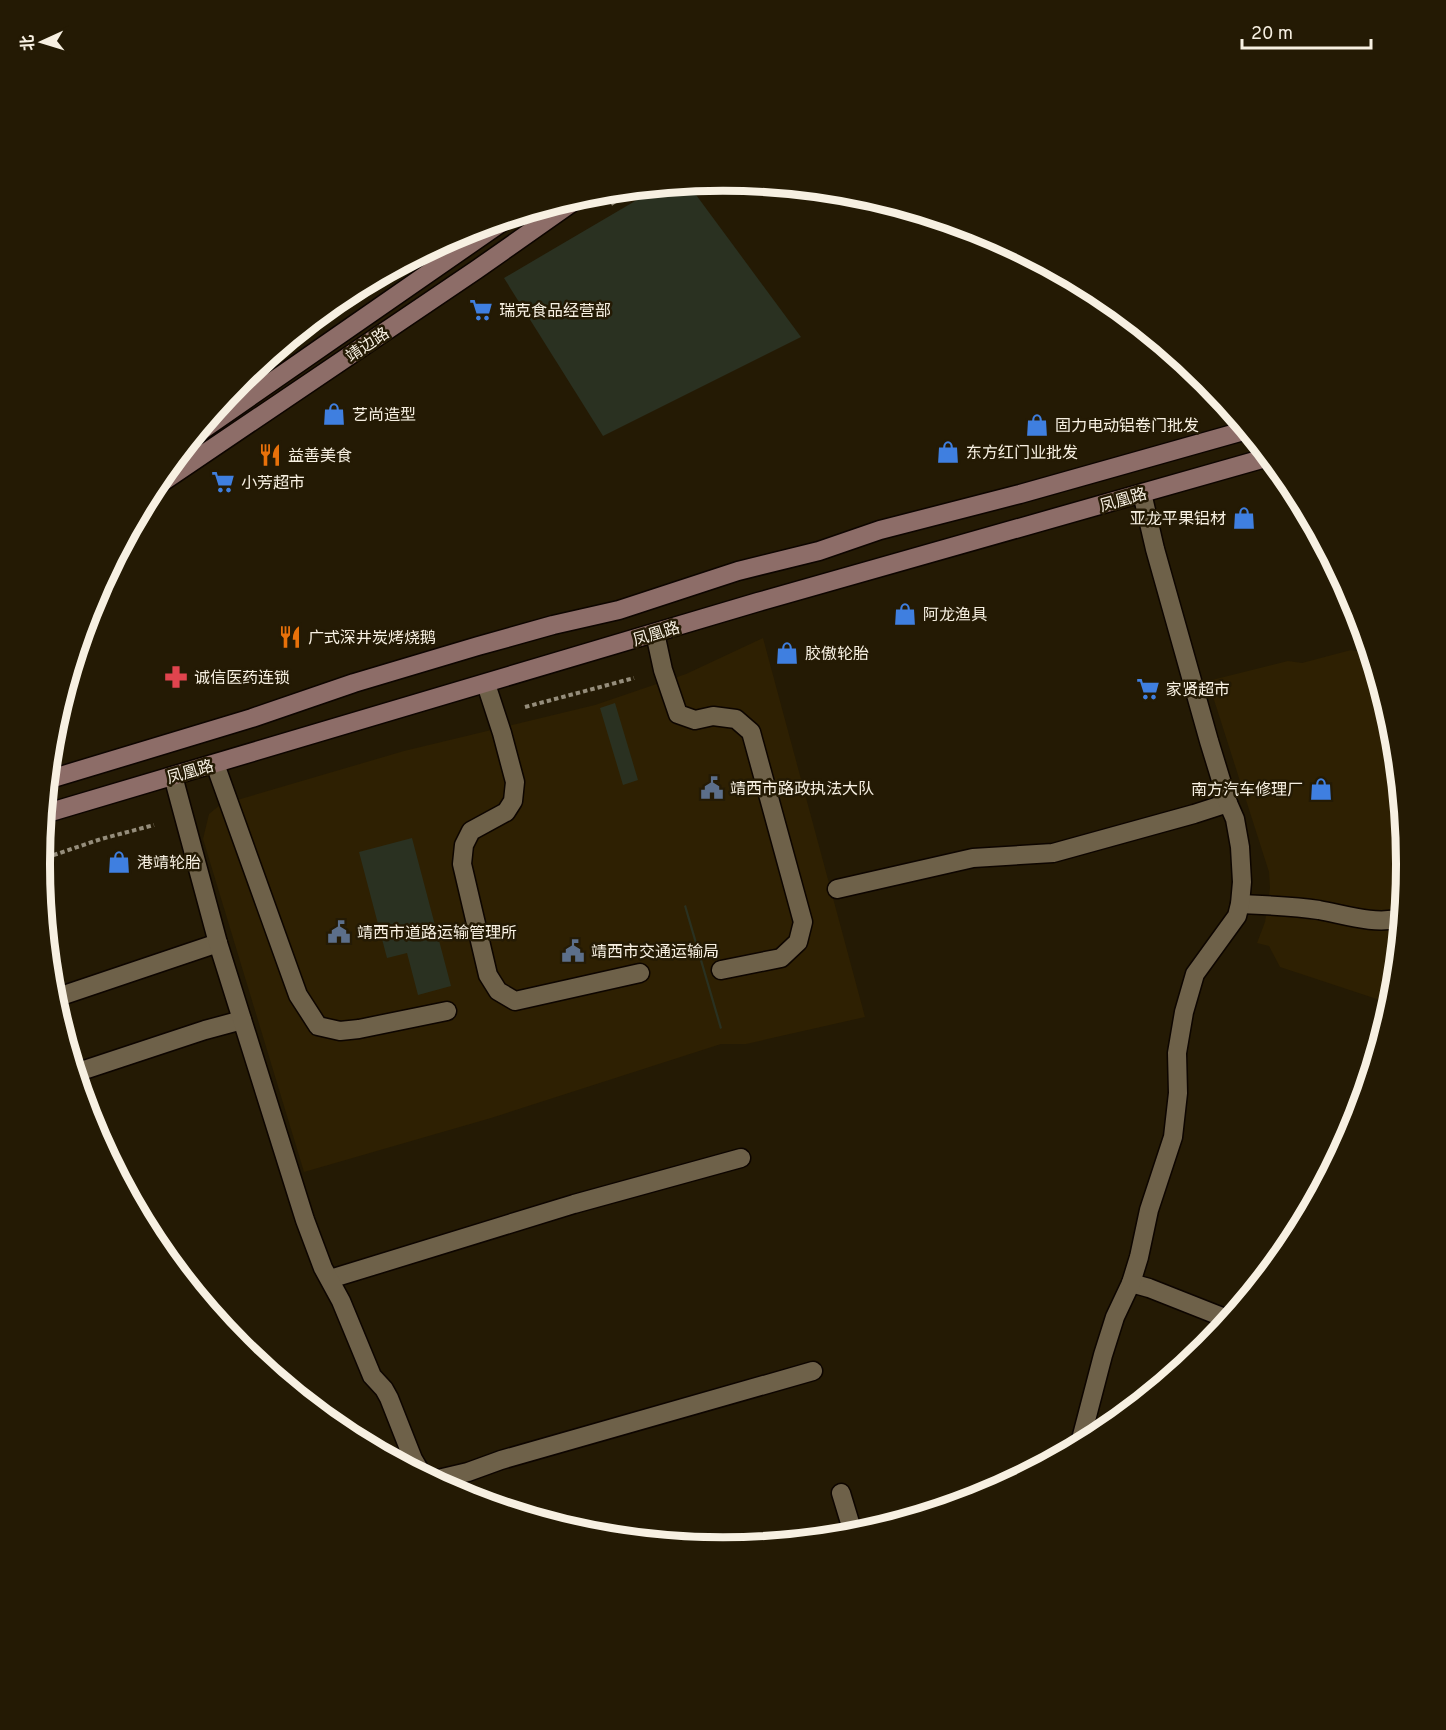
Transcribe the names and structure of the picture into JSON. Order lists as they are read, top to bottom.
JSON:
{
  "streets": {
    "main road": ["靖边路", "凤凰路"]
  },
  "places": {
    "supermarket": ["瑞克食品经营部", "小芳超市", "家贤超市"],
    "shop": [
      "艺尚造型",
      "固力电动铝卷门批发",
      "东方红门业批发",
      "亚龙平果铝材",
      "阿龙渔具",
      "胶傲轮胎",
      "南方汽车修理厂",
      "港靖轮胎"
    ],
    "restaurant": ["益善美食", "广式深井炭烤烧鹅"],
    "pharmacy": ["诚信医药连锁"],
    "public building": ["靖西市路政执法大队", "靖西市道路运输管理所", "靖西市交通运输局"]
  },
  "scale_bar": "20 m",
  "north": "left"
}
